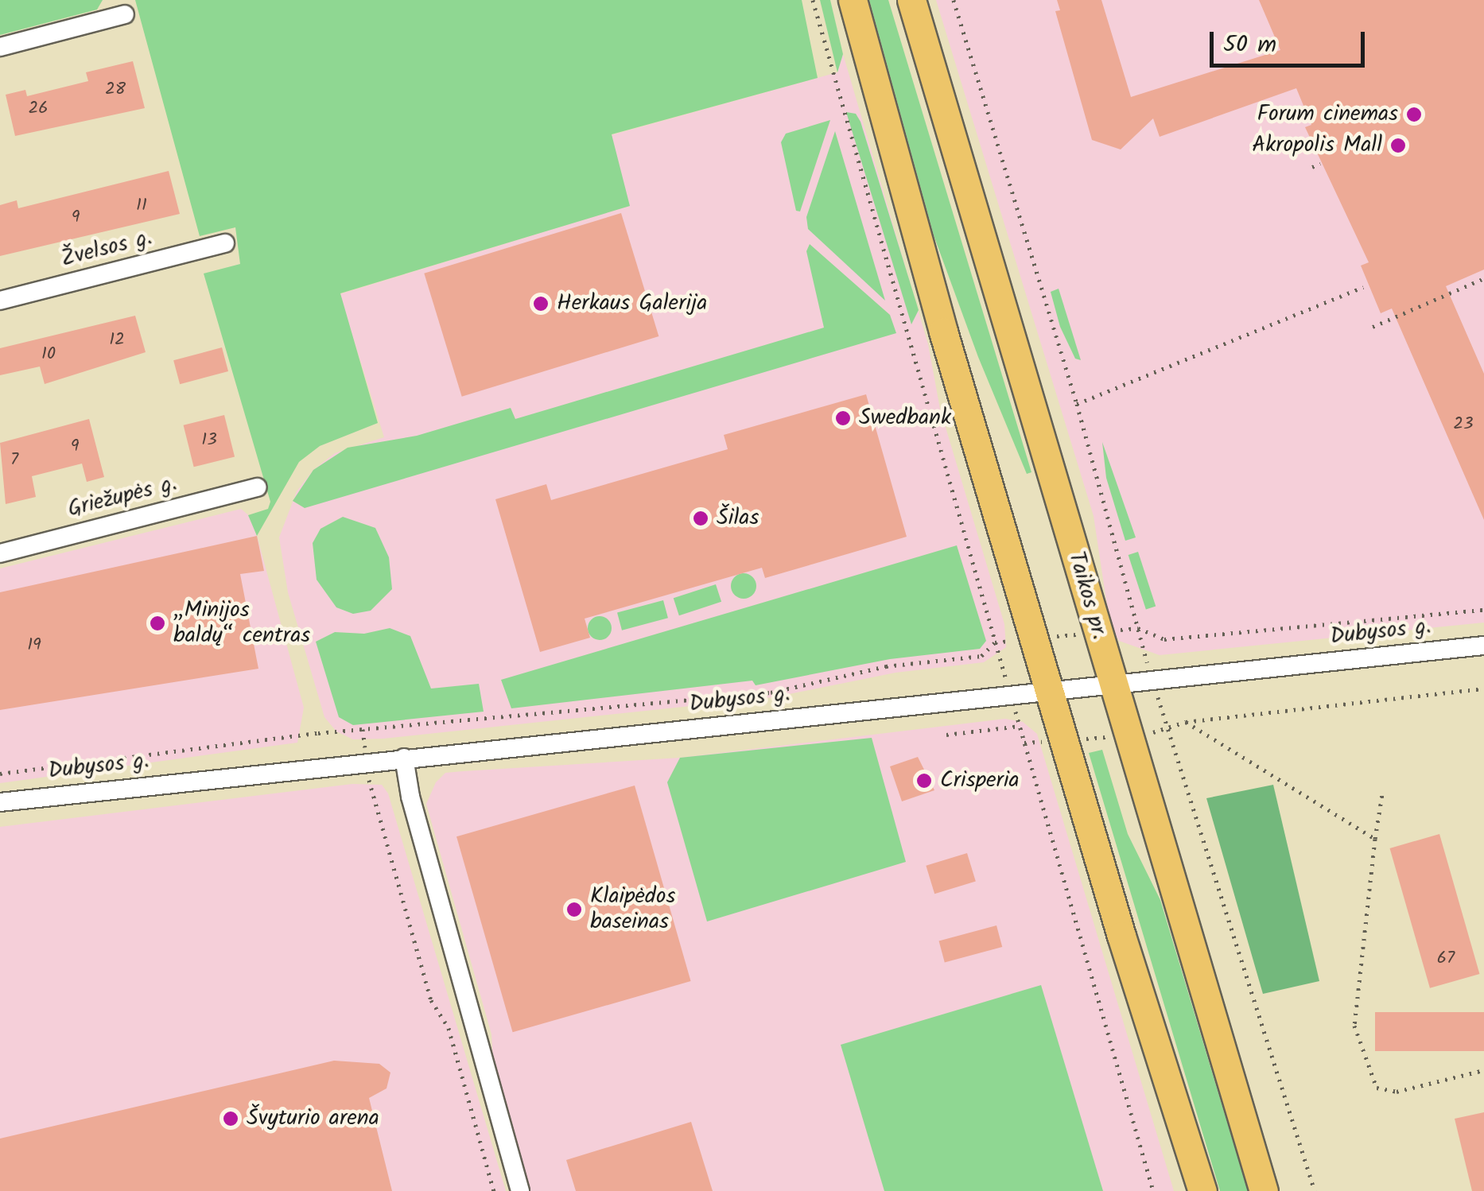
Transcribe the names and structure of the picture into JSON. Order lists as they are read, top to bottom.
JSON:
{
  "streets": {
    "main road": ["Taikos pr."],
    "street": ["Žvelsos g.", "Griežupės g.", "Dubysos g."]
  },
  "crossings": [
    ["Taikos pr.", "Dubysos g."]
  ],
  "places": [
    "Forum cinemas",
    "Akropolis Mall",
    "Herkaus Galerija",
    "Swedbank",
    "Šilas",
    "„Minijos baldų“ centras",
    "Crisperia",
    "Klaipėdos baseinas",
    "Švyturio arena"
  ],
  "house_numbers": [
    "28",
    "26",
    "11",
    "9",
    "12",
    "10",
    "23",
    "13",
    "9",
    "7",
    "19",
    "67"
  ],
  "scale_bar": "50 m"
}
